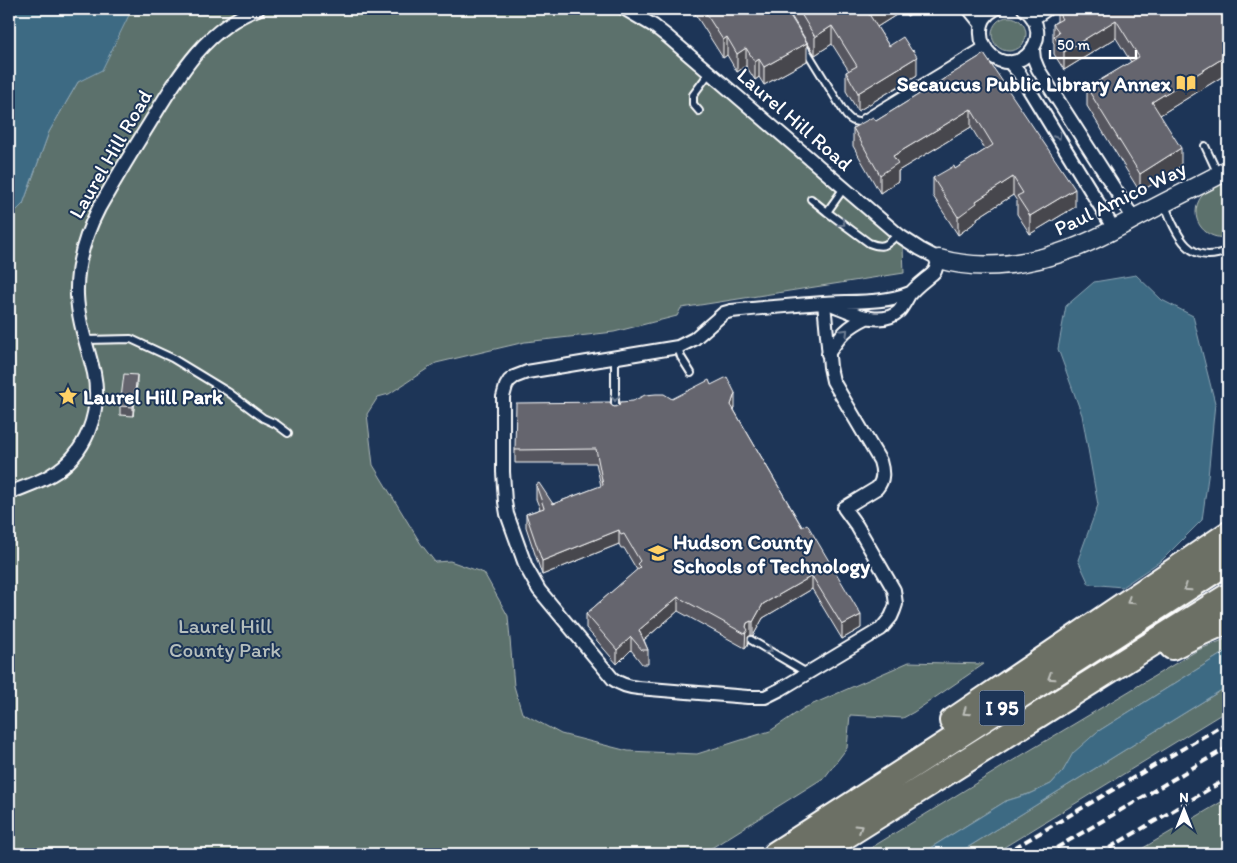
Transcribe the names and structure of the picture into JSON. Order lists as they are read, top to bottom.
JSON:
{
  "streets": {
    "highway": ["I 95"],
    "street": ["Laurel Hill Road", "Paul Amico Way"]
  },
  "crossings": [
    ["Laurel Hill Road", "Paul Amico Way"]
  ],
  "parks": ["Laurel Hill County Park"],
  "places": {
    "library": ["Secaucus Public Library Annex"],
    "place": ["Laurel Hill Park"],
    "school or university": ["Hudson County Schools of Technology"]
  },
  "scale_bar": "50 m",
  "north": "top"
}
